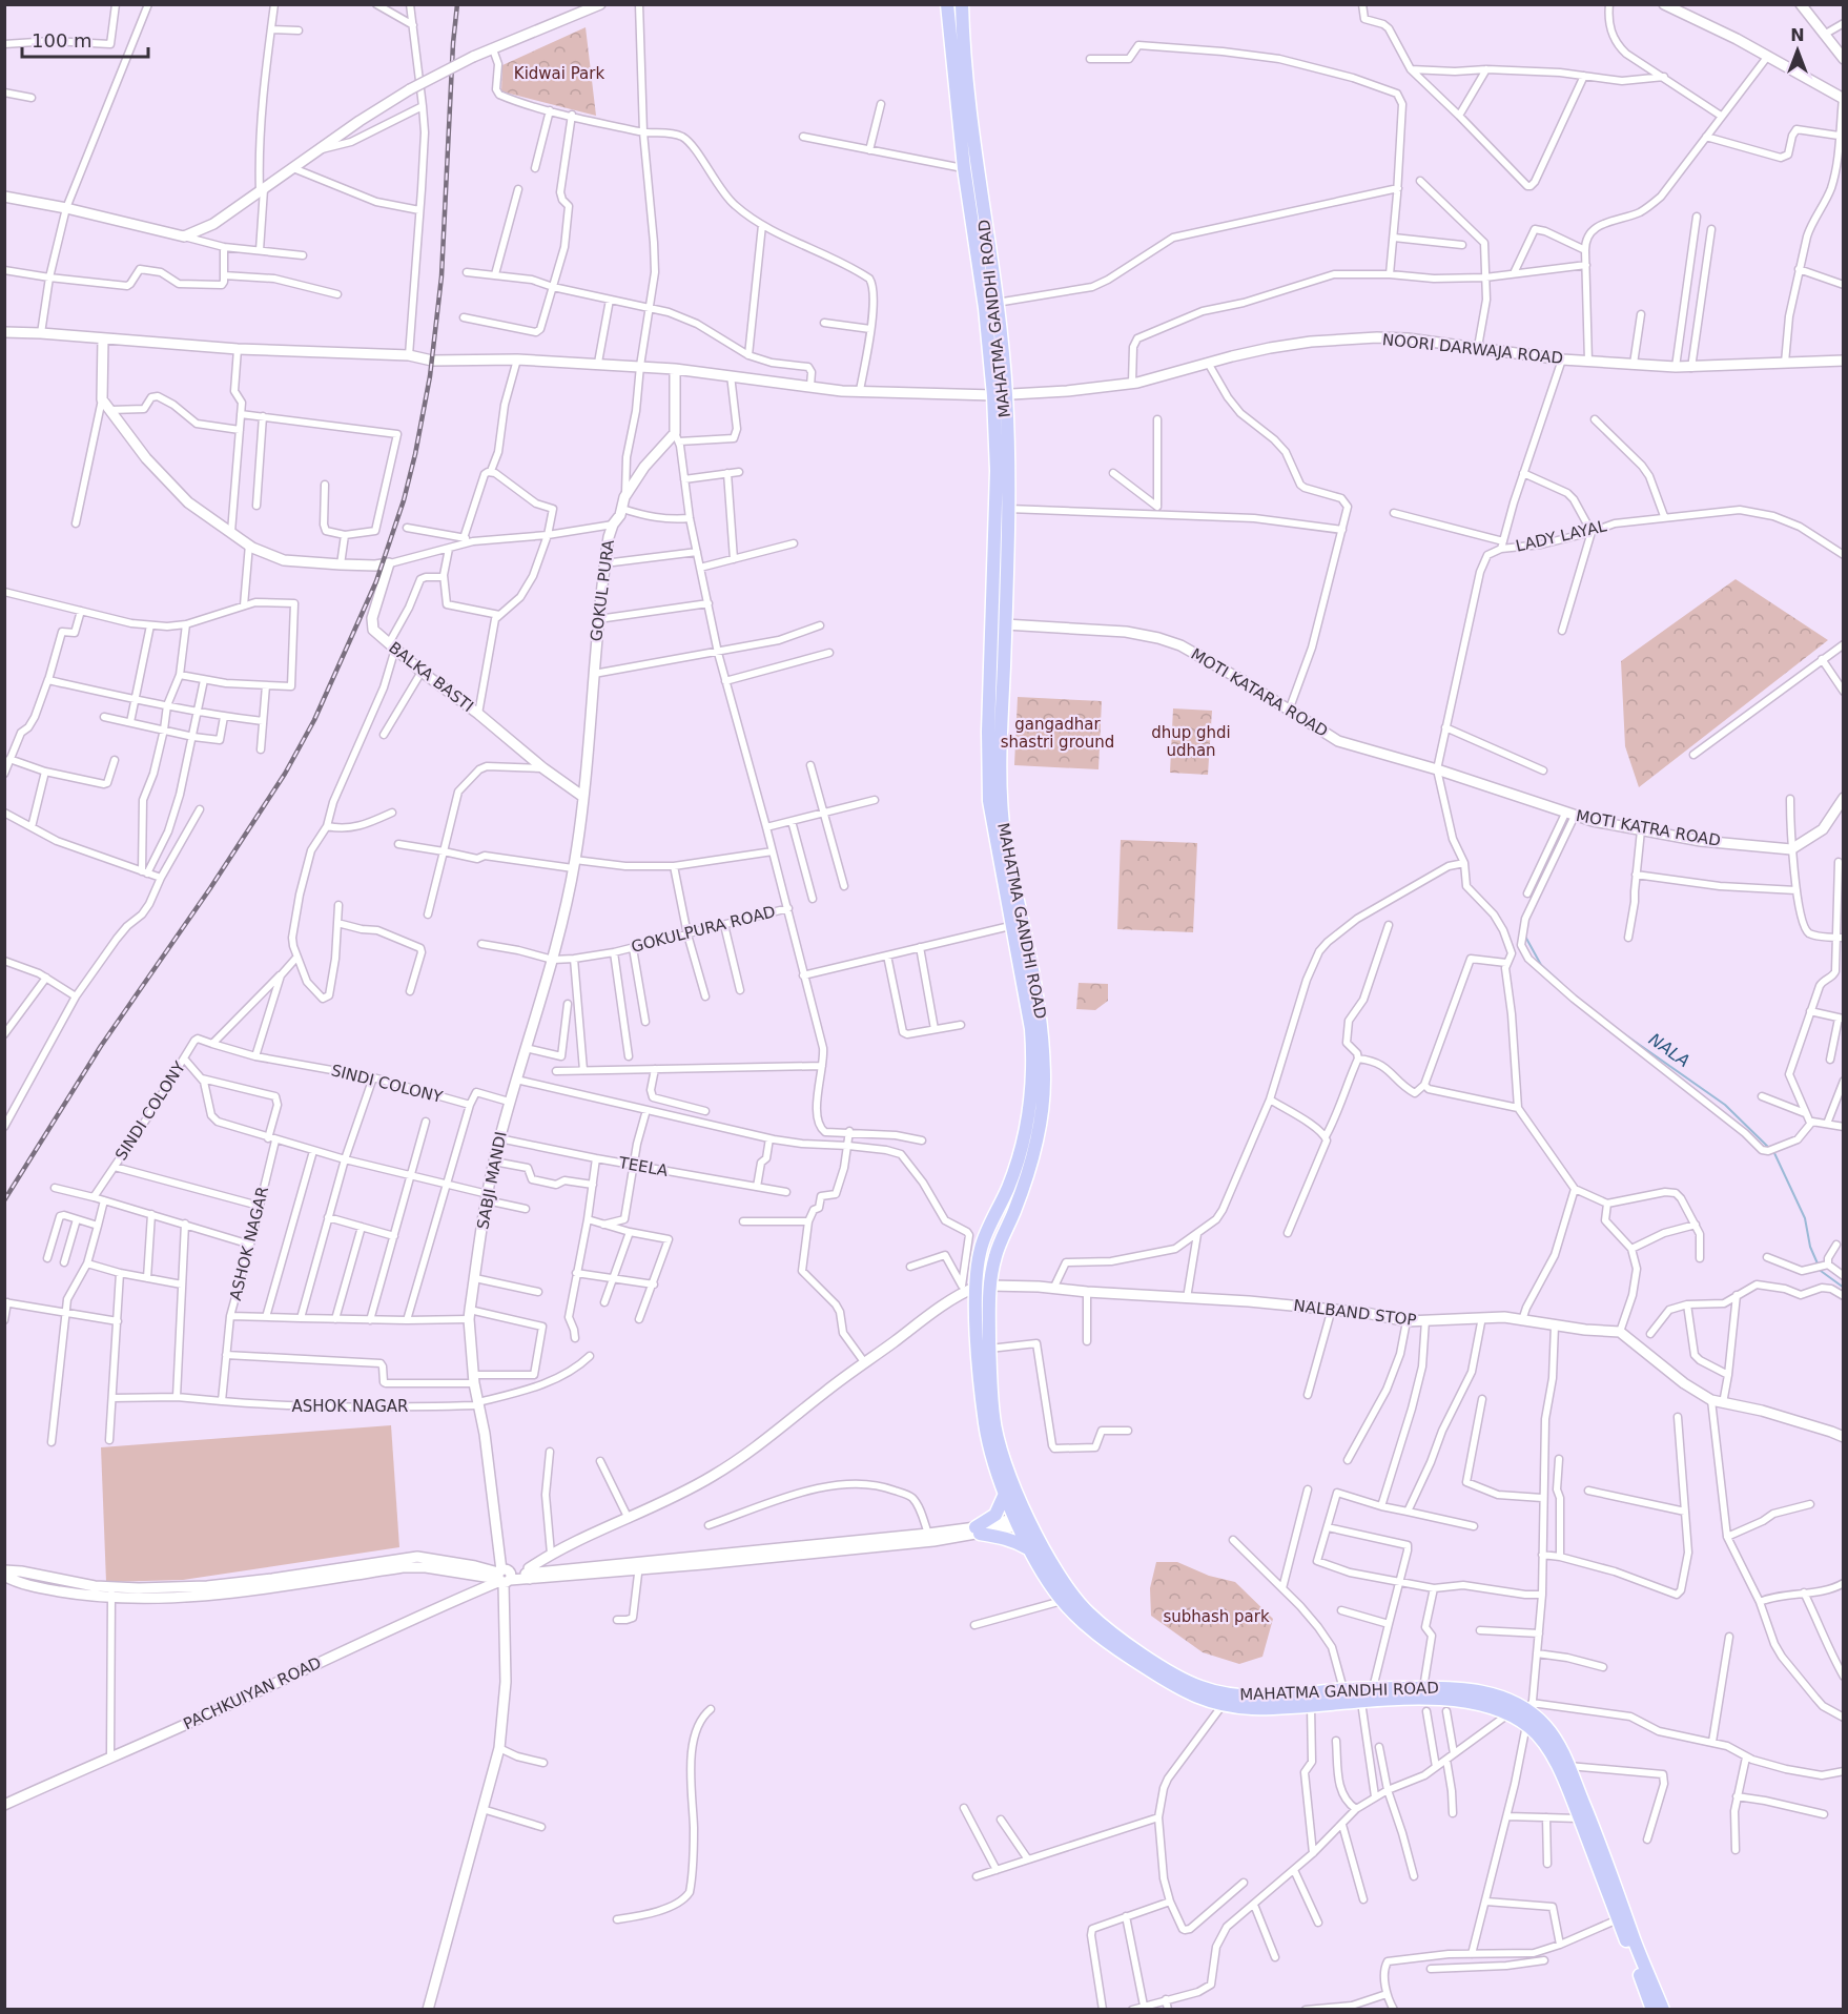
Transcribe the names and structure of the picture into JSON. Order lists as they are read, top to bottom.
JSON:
{
  "streets": {
    "highway": ["MAHATMA GANDHI ROAD"],
    "street": [
      "NOORI DARWAJA ROAD",
      "LADY LAYAL",
      "GOKUL PURA",
      "BALKA BASTI",
      "MOTI KATARA ROAD",
      "MOTI KATRA ROAD",
      "GOKULPURA ROAD",
      "SINDI COLONY",
      "TEELA",
      "SABJI MANDI",
      "ASHOK NAGAR",
      "NALBAND STOP",
      "PACHKUIYAN ROAD"
    ]
  },
  "crossings": [
    ["MAHATMA GANDHI ROAD", "NOORI DARWAJA ROAD"],
    ["MAHATMA GANDHI ROAD", "MOTI KATARA ROAD"],
    ["MAHATMA GANDHI ROAD", "NALBAND STOP"],
    ["LADY LAYAL", "MOTI KATARA ROAD"],
    ["LADY LAYAL", "MOTI KATRA ROAD"],
    ["GOKUL PURA", "BALKA BASTI"],
    ["GOKUL PURA", "SABJI MANDI"],
    ["BALKA BASTI", "SABJI MANDI"],
    ["MOTI KATARA ROAD", "MOTI KATRA ROAD"],
    ["GOKULPURA ROAD", "SABJI MANDI"],
    ["SINDI COLONY", "ASHOK NAGAR"],
    ["TEELA", "SABJI MANDI"],
    ["SABJI MANDI", "ASHOK NAGAR"],
    ["SABJI MANDI", "PACHKUIYAN ROAD"]
  ],
  "water": ["NALA"],
  "parks": [
    "Kidwai Park",
    "gangadhar shastri ground",
    "dhup ghdi udhan",
    "subhash park"
  ],
  "scale_bar": "100 m",
  "north": "top"
}
